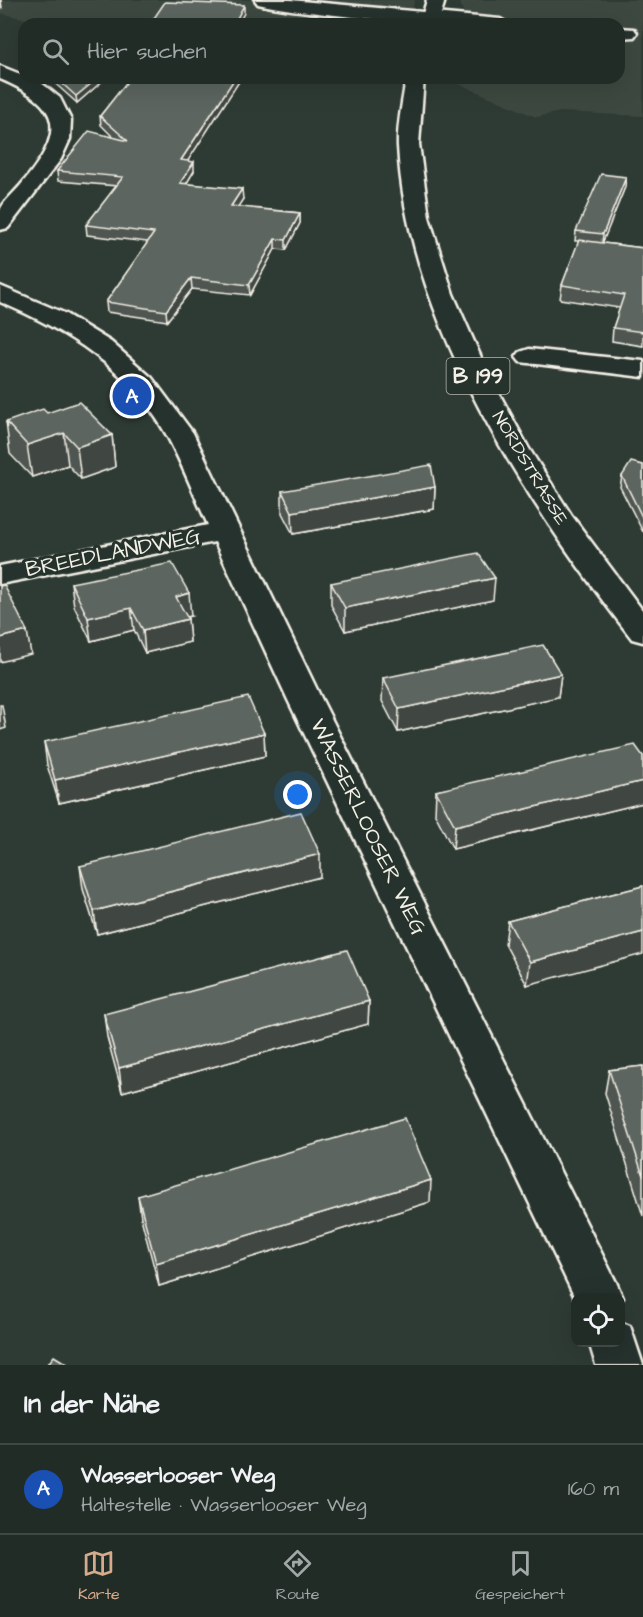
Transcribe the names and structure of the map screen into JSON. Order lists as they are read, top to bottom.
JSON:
{
  "streets": {
    "street": [
      "B 199",
      "NORDSTRASSE",
      "BREEDLANDWEG",
      "WASSERLOOSER WEG"
    ]
  },
  "crossings": [
    ["BREEDLANDWEG", "WASSERLOOSER WEG"]
  ],
  "page": {
    "search": "Hier suchen",
    "pins": "A",
    "heading": "In der Nähe",
    "list": [
      {
        "mark": "A",
        "name": "Wasserlooser Weg",
        "note": "Haltestelle · Wasserlooser Weg",
        "value": "160 m"
      }
    ],
    "nav": ["Karte", "Route", "Gespeichert"]
  }
}
